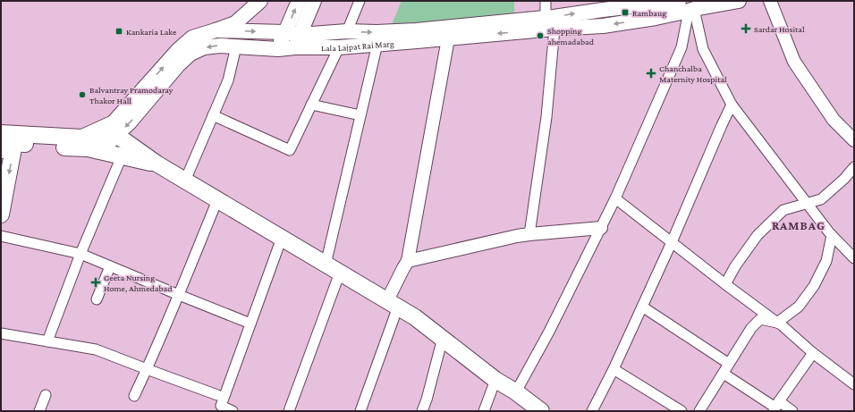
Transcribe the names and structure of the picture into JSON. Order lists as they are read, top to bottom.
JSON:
{
  "streets": {
    "main road": ["Lala Lajpat Rai Marg"]
  },
  "districts": ["RAMBAG"],
  "places": {
    "transit": ["Rambaug", "Kankaria Lake"],
    "health": ["Sardar Hosital", "Chanchalba Maternity Hospital", "Geeta Nursing Home, Ahmedabad"],
    "other": ["Shopping ahemadabad", "Balvantray Pramodaray Thakor Hall"]
  }
}
